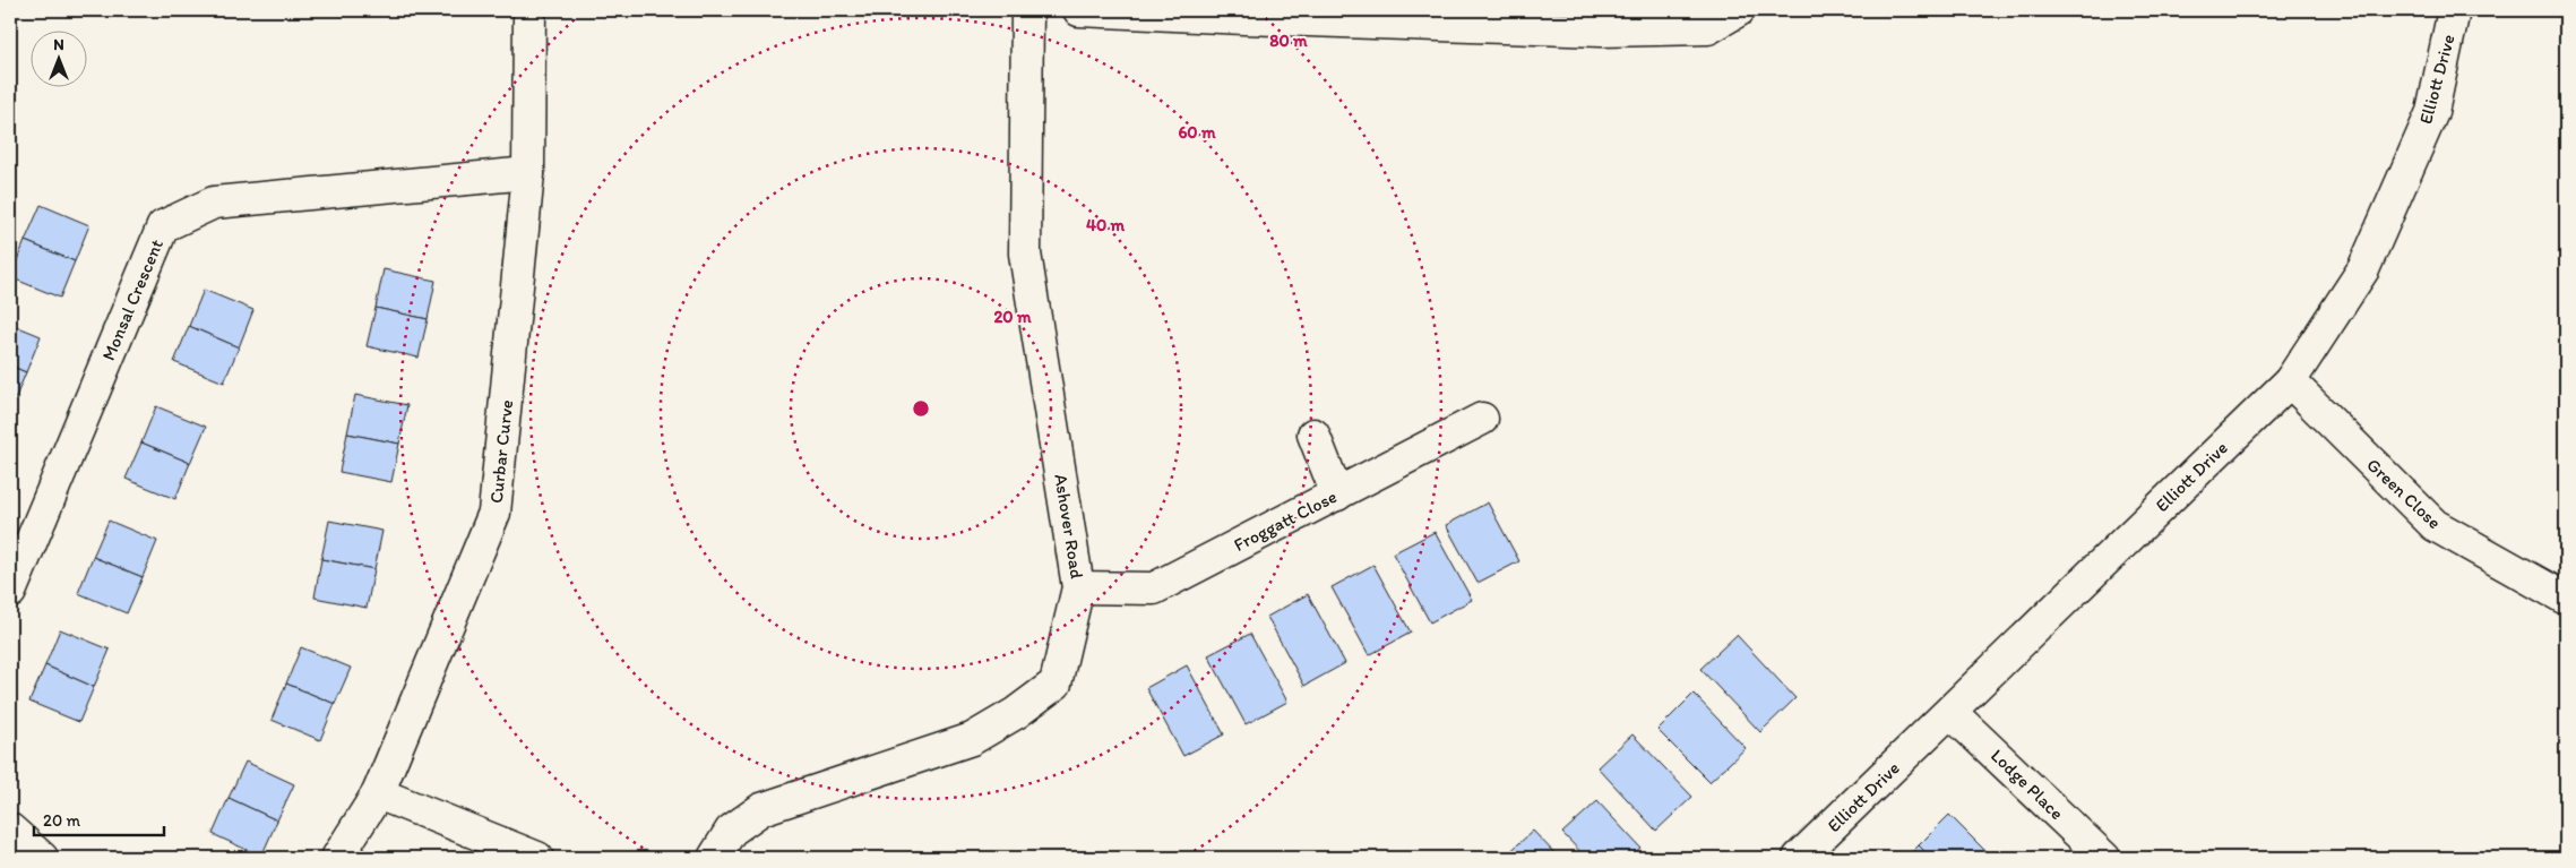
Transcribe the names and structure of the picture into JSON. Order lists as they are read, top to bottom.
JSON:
{
  "streets": {
    "street": [
      "Elliott Drive",
      "Monsal Crescent",
      "Curbar Curve",
      "Green Close",
      "Froggatt Close",
      "Ashover Road",
      "Lodge Place"
    ]
  },
  "crossings": [
    ["Elliott Drive", "Green Close"],
    ["Elliott Drive", "Lodge Place"],
    ["Monsal Crescent", "Curbar Curve"],
    ["Froggatt Close", "Ashover Road"]
  ],
  "scale_bar": "20 m",
  "north": "top",
  "rings": [
    "80 m",
    "60 m",
    "40 m",
    "20 m"
  ]
}
